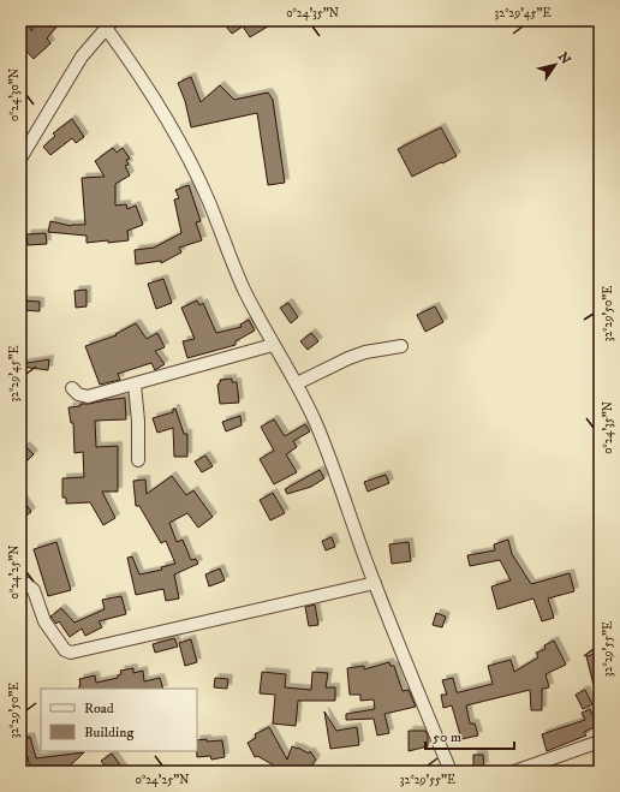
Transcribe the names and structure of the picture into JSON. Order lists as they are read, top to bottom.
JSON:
{
  "legend": ["Road", "Building"],
  "scale_bar": "50 m",
  "north": "top right",
  "coordinates": [
    "0°24'35\"N",
    "32°29'45\"E",
    "0°24'30\"N",
    "32°29'50\"E",
    "0°24'25\"N",
    "32°29'55\"E"
  ]
}
